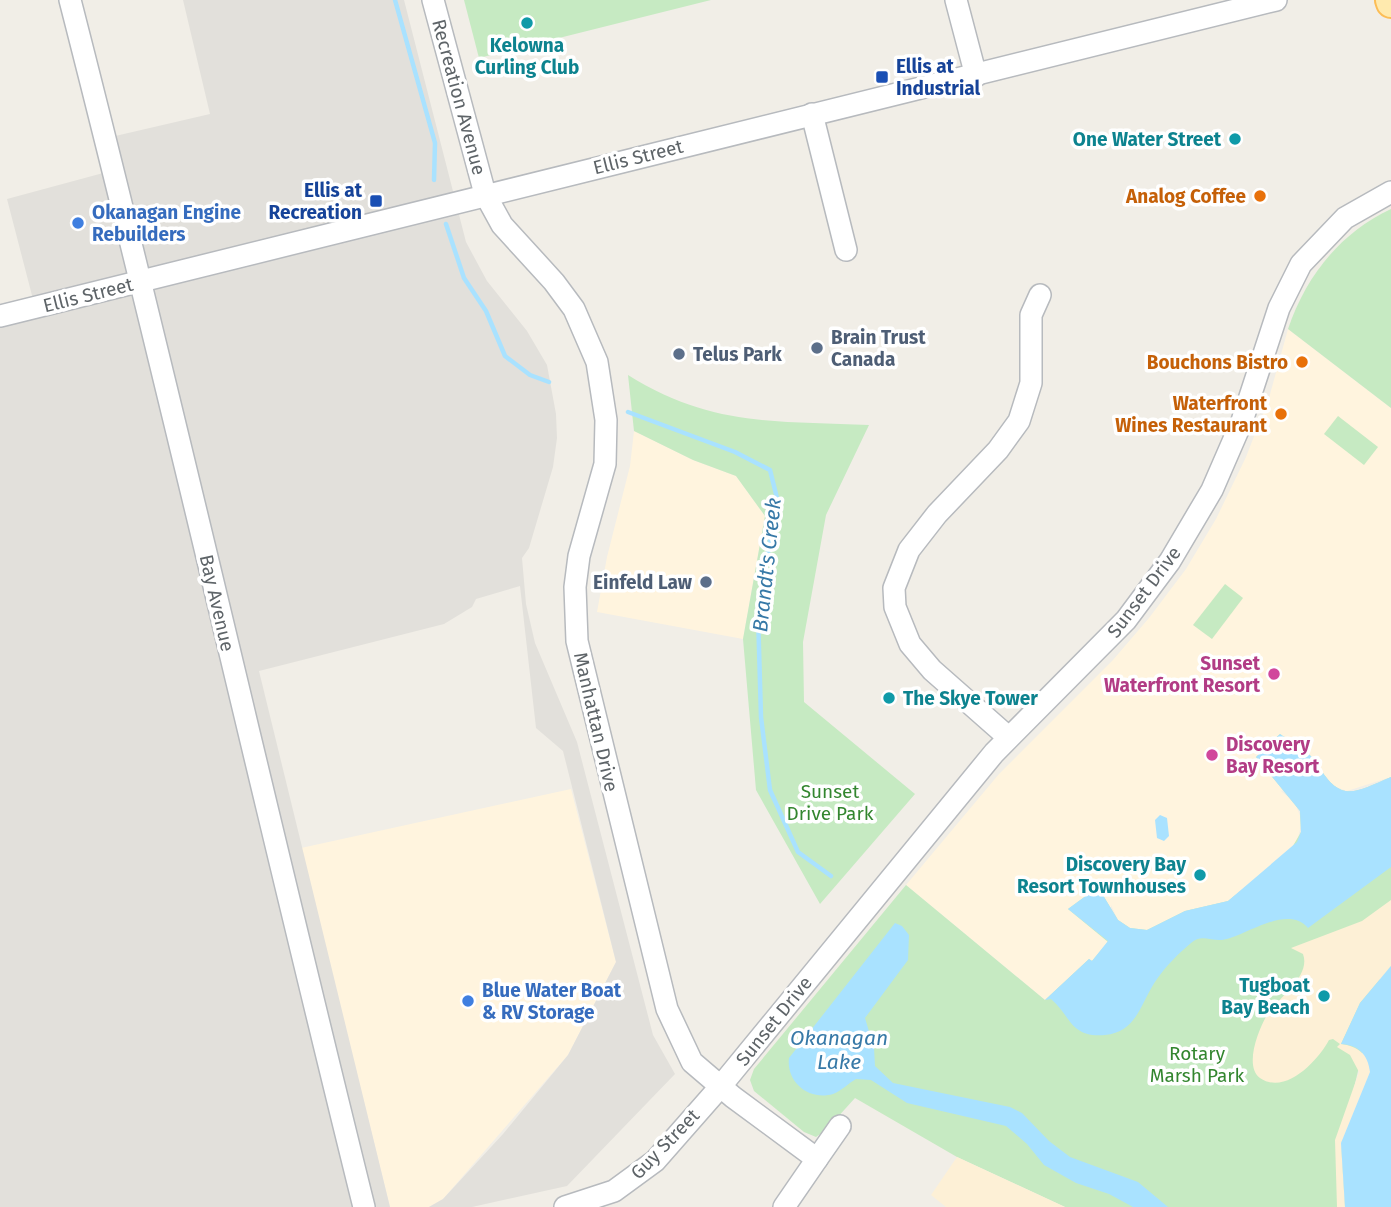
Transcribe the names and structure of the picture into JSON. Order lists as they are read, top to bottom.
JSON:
{
  "streets": {
    "street": [
      "Recreation Avenue",
      "Ellis Street",
      "Sunset Drive",
      "Bay Avenue",
      "Manhattan Drive",
      "Guy Street"
    ]
  },
  "crossings": [
    ["Recreation Avenue", "Ellis Street"],
    ["Recreation Avenue", "Manhattan Drive"],
    ["Ellis Street", "Bay Avenue"],
    ["Ellis Street", "Manhattan Drive"],
    ["Sunset Drive", "Manhattan Drive"],
    ["Sunset Drive", "Guy Street"],
    ["Manhattan Drive", "Guy Street"]
  ],
  "water": ["Brandt's Creek", "Okanagan Lake"],
  "parks": ["Sunset Drive Park", "Rotary Marsh Park"],
  "places": {
    "other": [
      "Kelowna Curling Club",
      "One Water Street",
      "Analog Coffee",
      "Okanagan Engine Rebuilders",
      "Brain Trust Canada",
      "Telus Park",
      "Bouchons Bistro",
      "Waterfront Wines Restaurant",
      "Einfeld Law",
      "Sunset Waterfront Resort",
      "The Skye Tower",
      "Discovery Bay Resort",
      "Discovery Bay Resort Townhouses",
      "Tugboat Bay Beach",
      "Blue Water Boat & RV Storage"
    ],
    "transit": ["Ellis at Industrial", "Ellis at Recreation"]
  }
}
